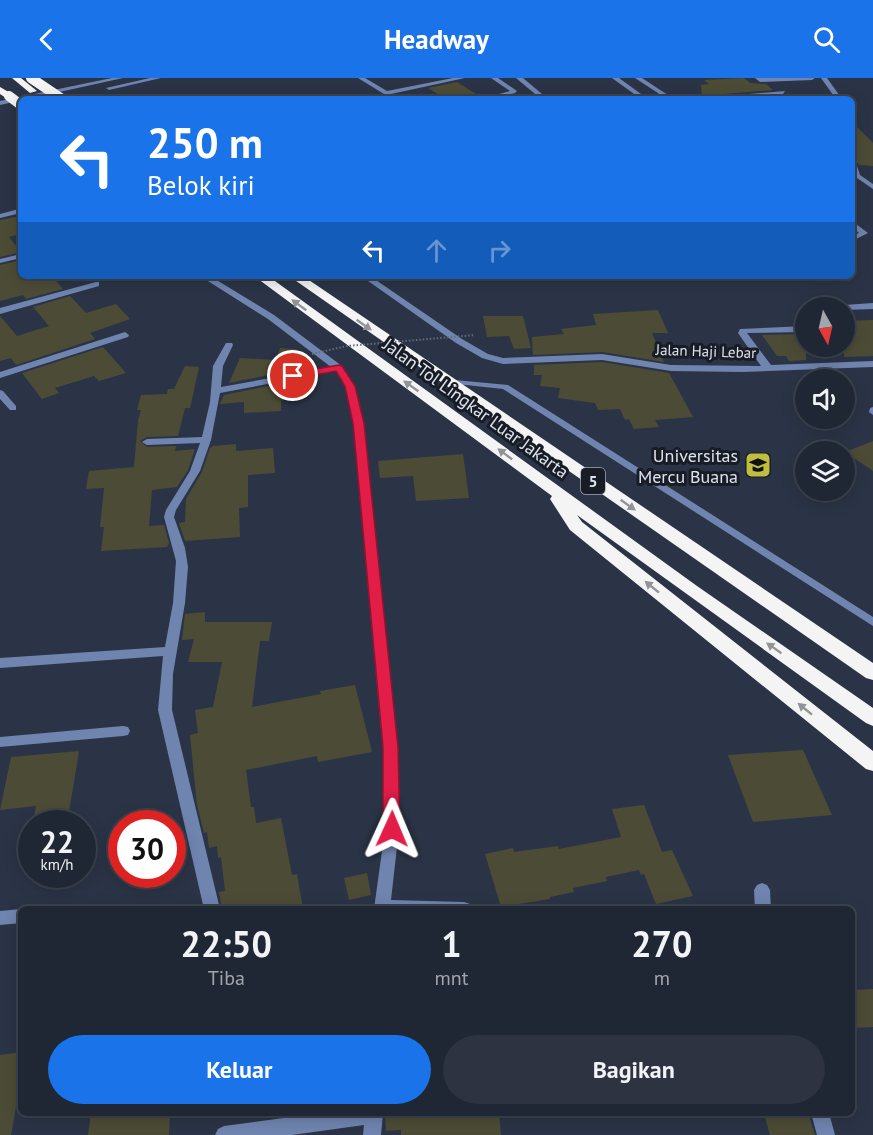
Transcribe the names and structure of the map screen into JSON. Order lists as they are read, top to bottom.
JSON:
{
  "streets": {
    "highway": ["Jalan Tol Lingkar Luar Jakarta", "5"],
    "street": ["Jalan Haji Lebar"]
  },
  "places": {
    "school or university": ["Universitas Mercu Buana"]
  },
  "north": "bottom",
  "page": {
    "header": "Headway",
    "turn": ["250 m", "Belok kiri"],
    "speed": "22 km/h",
    "limit": "30",
    "eta": [
      "22:50",
      "Tiba",
      "1",
      "mnt",
      "270",
      "m"
    ],
    "buttons": ["Keluar", "Bagikan"]
  }
}
